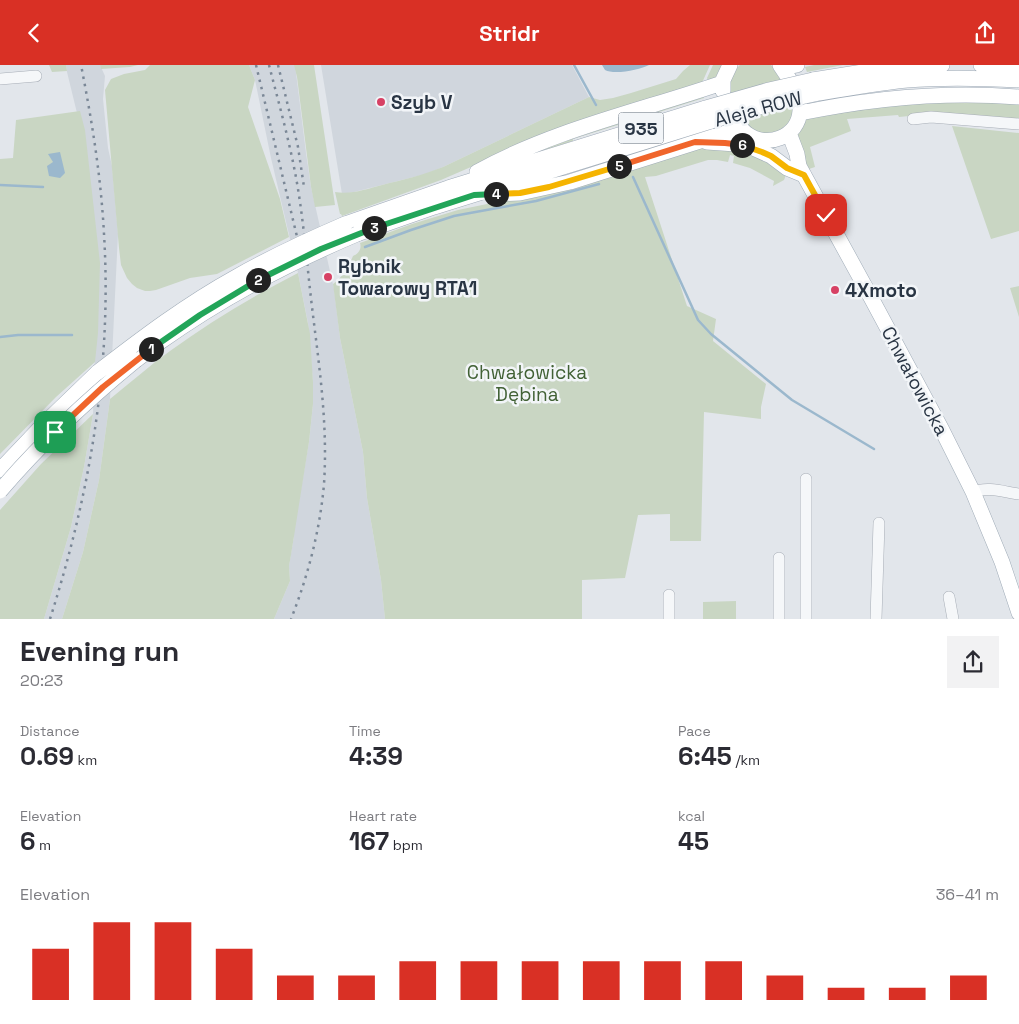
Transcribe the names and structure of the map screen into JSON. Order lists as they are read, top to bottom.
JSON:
{
  "streets": {
    "main road": ["Aleja ROW", "935", "Chwałowicka"]
  },
  "parks": ["Chwałowicka Dębina"],
  "places": ["Szyb V", "Rybnik Towarowy RTA1", "4Xmoto"],
  "page": {
    "header": "Stridr",
    "pins": [
      "6",
      "5",
      "4",
      "3",
      "2",
      "1"
    ],
    "heading": ["Evening run", "20:23"],
    "stats": [
      ["Distance", "0.69 km"],
      ["Time", "4:39"],
      ["Pace", "6:45 /km"],
      ["Elevation", "6 m"],
      ["Heart rate", "167 bpm"],
      ["kcal", "45"]
    ],
    "chart": ["Elevation", "36–41 m"]
  }
}
